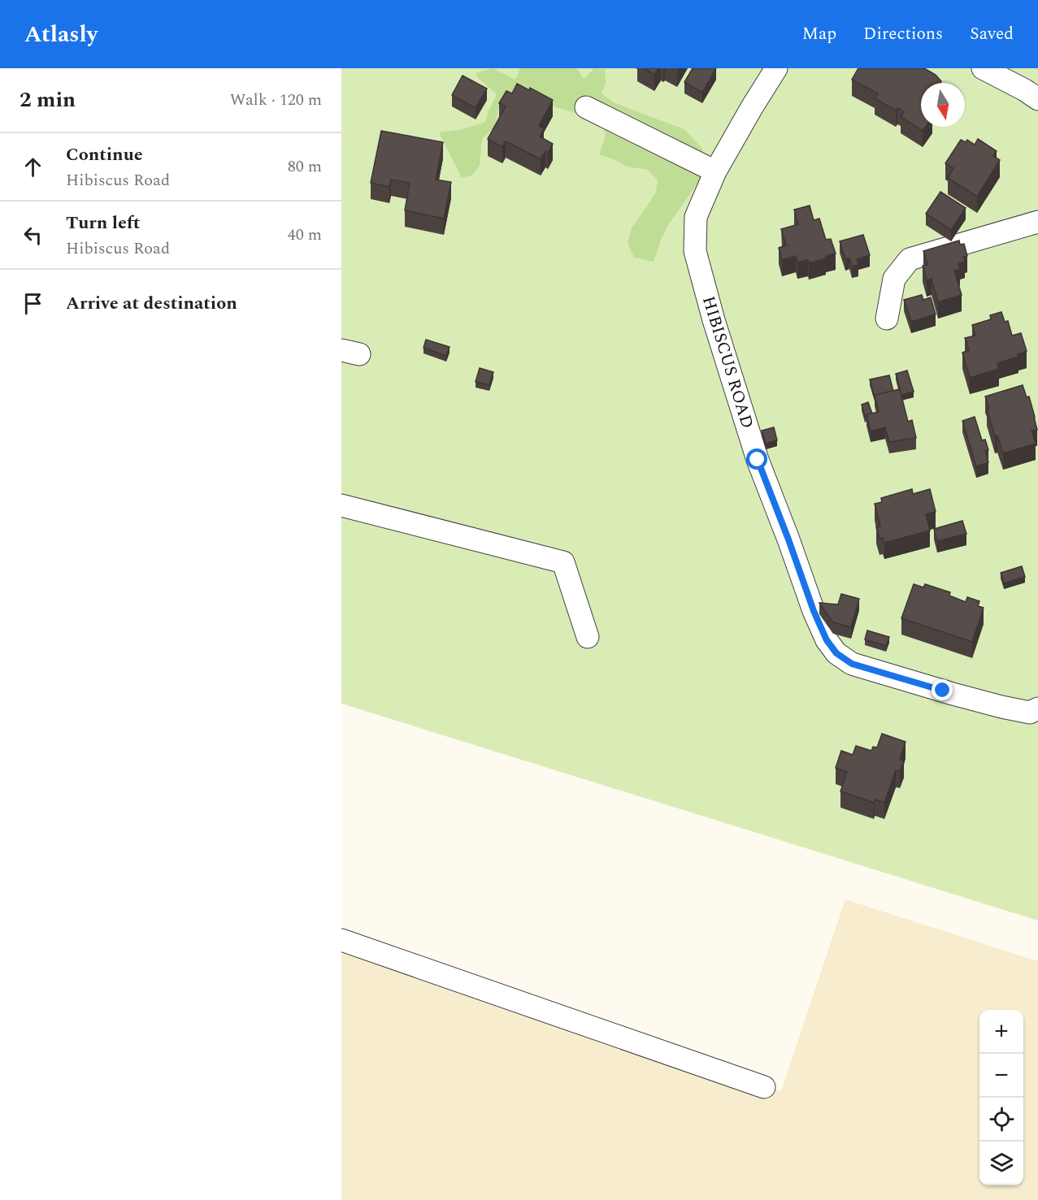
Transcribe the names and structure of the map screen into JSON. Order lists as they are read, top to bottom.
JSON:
{
  "streets": {
    "street": ["HIBISCUS ROAD"]
  },
  "north": "bottom",
  "page": {
    "header": "Atlasly",
    "nav": ["Map", "Directions", "Saved"],
    "heading": ["2 min", "Walk · 120 m"],
    "list": [
      ["Continue", "Hibiscus Road", "80 m"],
      ["Turn left", "Hibiscus Road", "40 m"],
      "Arrive at destination"
    ],
    "map_buttons": ["+", "−"]
  }
}
